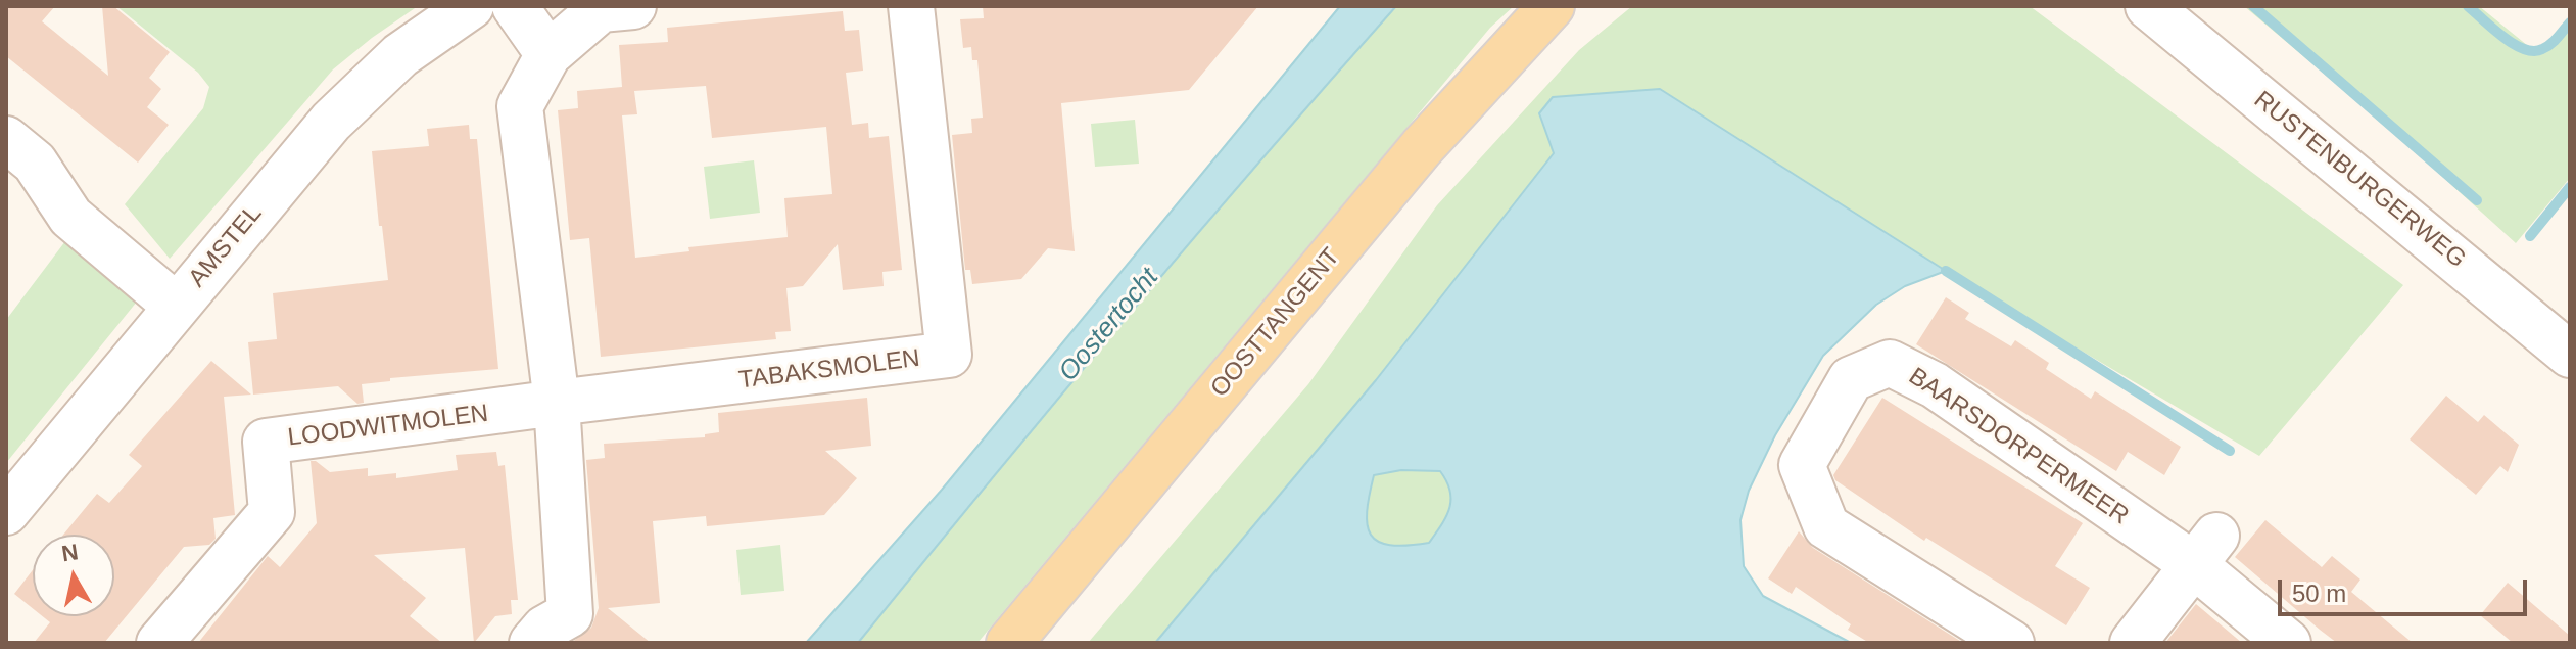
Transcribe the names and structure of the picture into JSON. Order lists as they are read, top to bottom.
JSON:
{
  "streets": {
    "main road": ["OOSTTANGENT"],
    "street": [
      "RUSTENBURGERWEG",
      "AMSTEL",
      "TABAKSMOLEN",
      "LOODWITMOLEN",
      "BAARSDORPERMEER"
    ]
  },
  "crossings": [
    ["TABAKSMOLEN", "LOODWITMOLEN"]
  ],
  "water": ["Oostertocht"],
  "scale_bar": "50 m",
  "north": "top"
}
